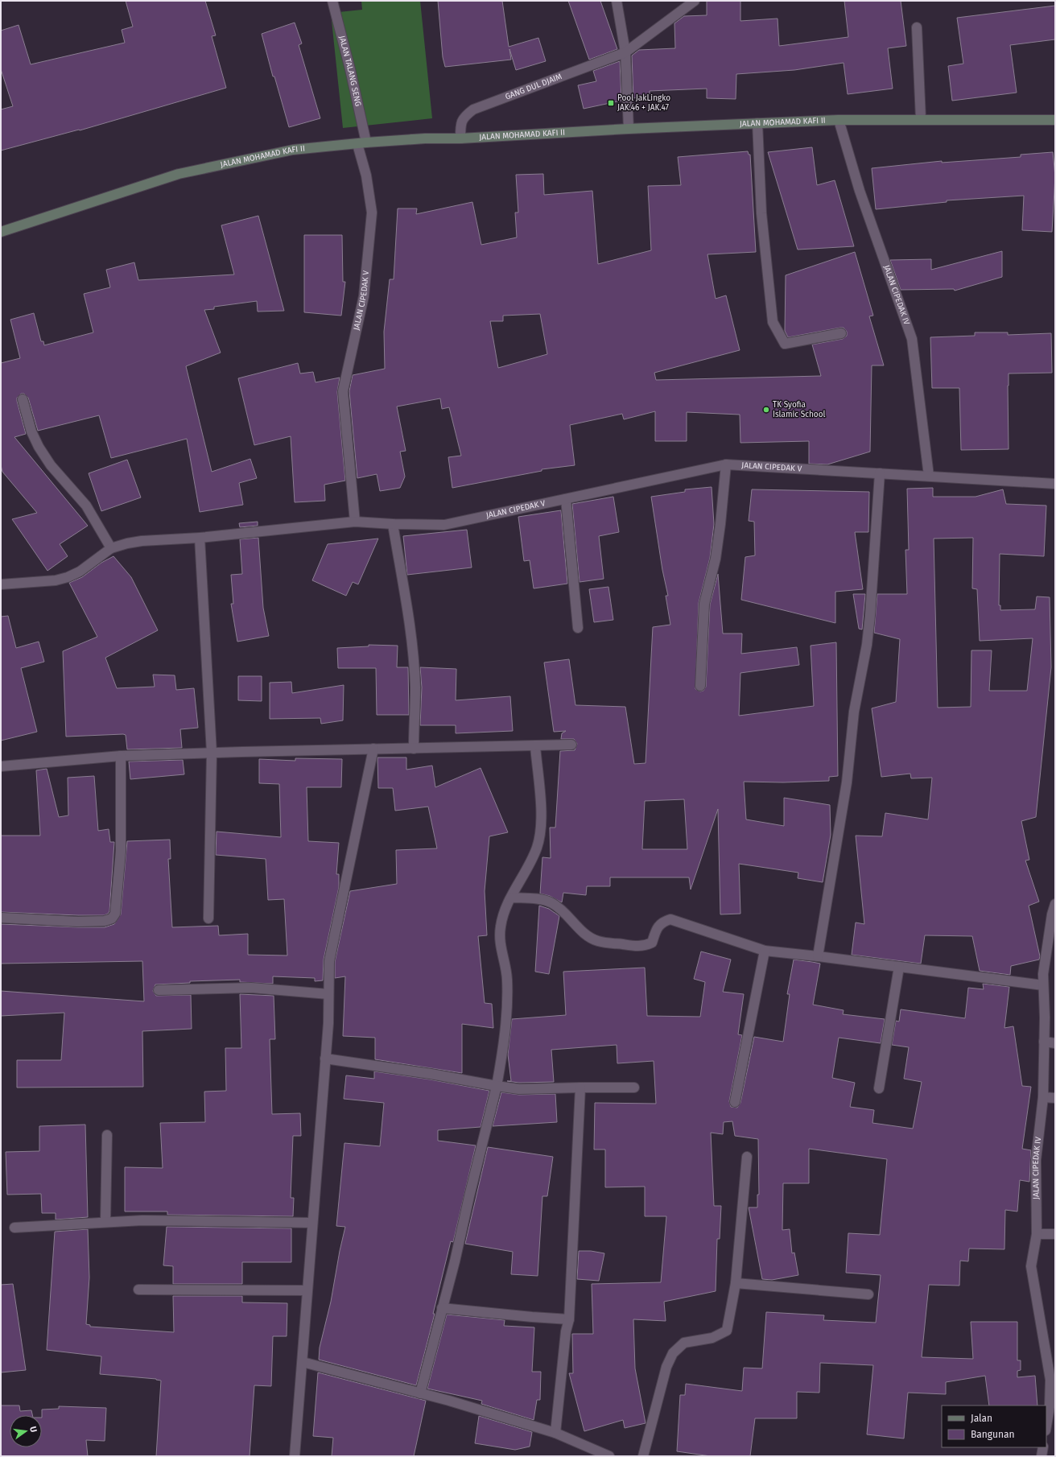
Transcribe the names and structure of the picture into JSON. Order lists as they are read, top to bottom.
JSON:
{
  "streets": {
    "main road": ["JALAN MOHAMAD KAFI II"],
    "street": [
      "JALAN TALANG SENG",
      "GANG DUL DJAIM",
      "JALAN CIPEDAK IV",
      "JALAN CIPEDAK V"
    ]
  },
  "crossings": [
    ["JALAN TALANG SENG", "JALAN MOHAMAD KAFI II"],
    ["JALAN TALANG SENG", "JALAN CIPEDAK V"],
    ["GANG DUL DJAIM", "JALAN MOHAMAD KAFI II"],
    ["JALAN MOHAMAD KAFI II", "JALAN CIPEDAK IV"],
    ["JALAN MOHAMAD KAFI II", "JALAN CIPEDAK V"],
    ["JALAN CIPEDAK IV", "JALAN CIPEDAK V"]
  ],
  "places": {
    "transit": ["Pool JakLingko JAK.46 + JAK.47"],
    "other": ["TK Syofia Islamic School"]
  },
  "legend": ["Jalan", "Bangunan"],
  "north": "right"
}
